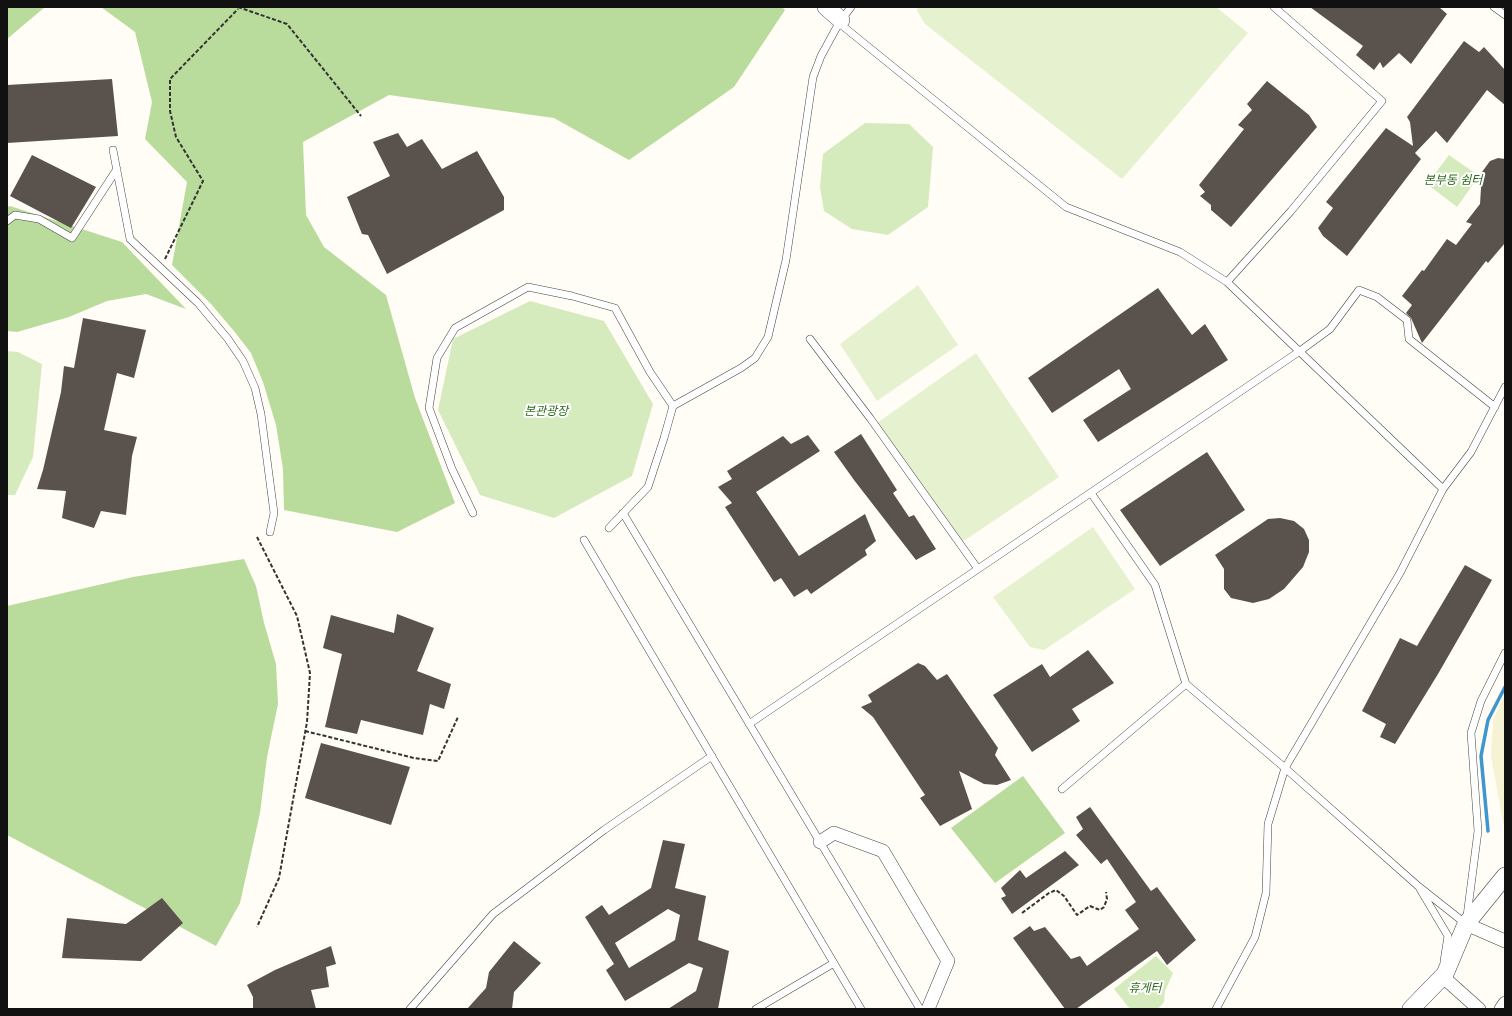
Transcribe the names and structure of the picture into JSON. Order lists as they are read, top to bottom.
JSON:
{
  "parks": ["본부동 쉼터", "본관광장", "휴게터"]
}
